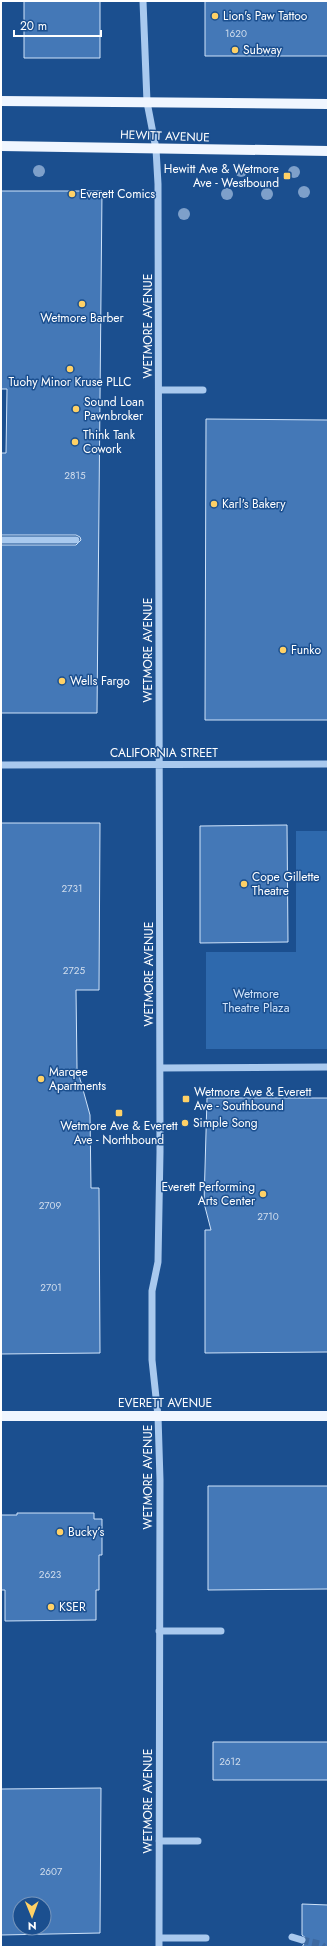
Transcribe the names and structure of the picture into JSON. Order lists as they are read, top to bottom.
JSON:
{
  "streets": {
    "main road": ["HEWITT AVENUE", "EVERETT AVENUE"],
    "street": ["WETMORE AVENUE", "CALIFORNIA STREET"]
  },
  "crossings": [
    ["HEWITT AVENUE", "WETMORE AVENUE"],
    ["WETMORE AVENUE", "CALIFORNIA STREET"],
    ["WETMORE AVENUE", "EVERETT AVENUE"]
  ],
  "parks": ["Wetmore Theatre Plaza"],
  "places": {
    "other": [
      "Lion's Paw Tattoo",
      "Subway",
      "Everett Comics",
      "Wetmore Barber",
      "Tuohy Minor Kruse PLLC",
      "Sound Loan Pawnbroker",
      "Think Tank Cowork",
      "Karl's Bakery",
      "Funko",
      "Wells Fargo",
      "Cope Gillette Theatre",
      "Marqee Apartments",
      "Simple Song",
      "Everett Performing Arts Center",
      "Bucky’s",
      "KSER"
    ],
    "transit": ["Hewitt Ave & Wetmore Ave - Westbound", "Wetmore Ave & Everett Ave - Southbound", "Wetmore Ave & Everett Ave - Northbound"]
  },
  "house_numbers": [
    "1620",
    "2815",
    "2731",
    "2725",
    "2709",
    "2710",
    "2701",
    "2623",
    "2612",
    "2607"
  ],
  "scale_bar": "20 m",
  "north": "bottom"
}
